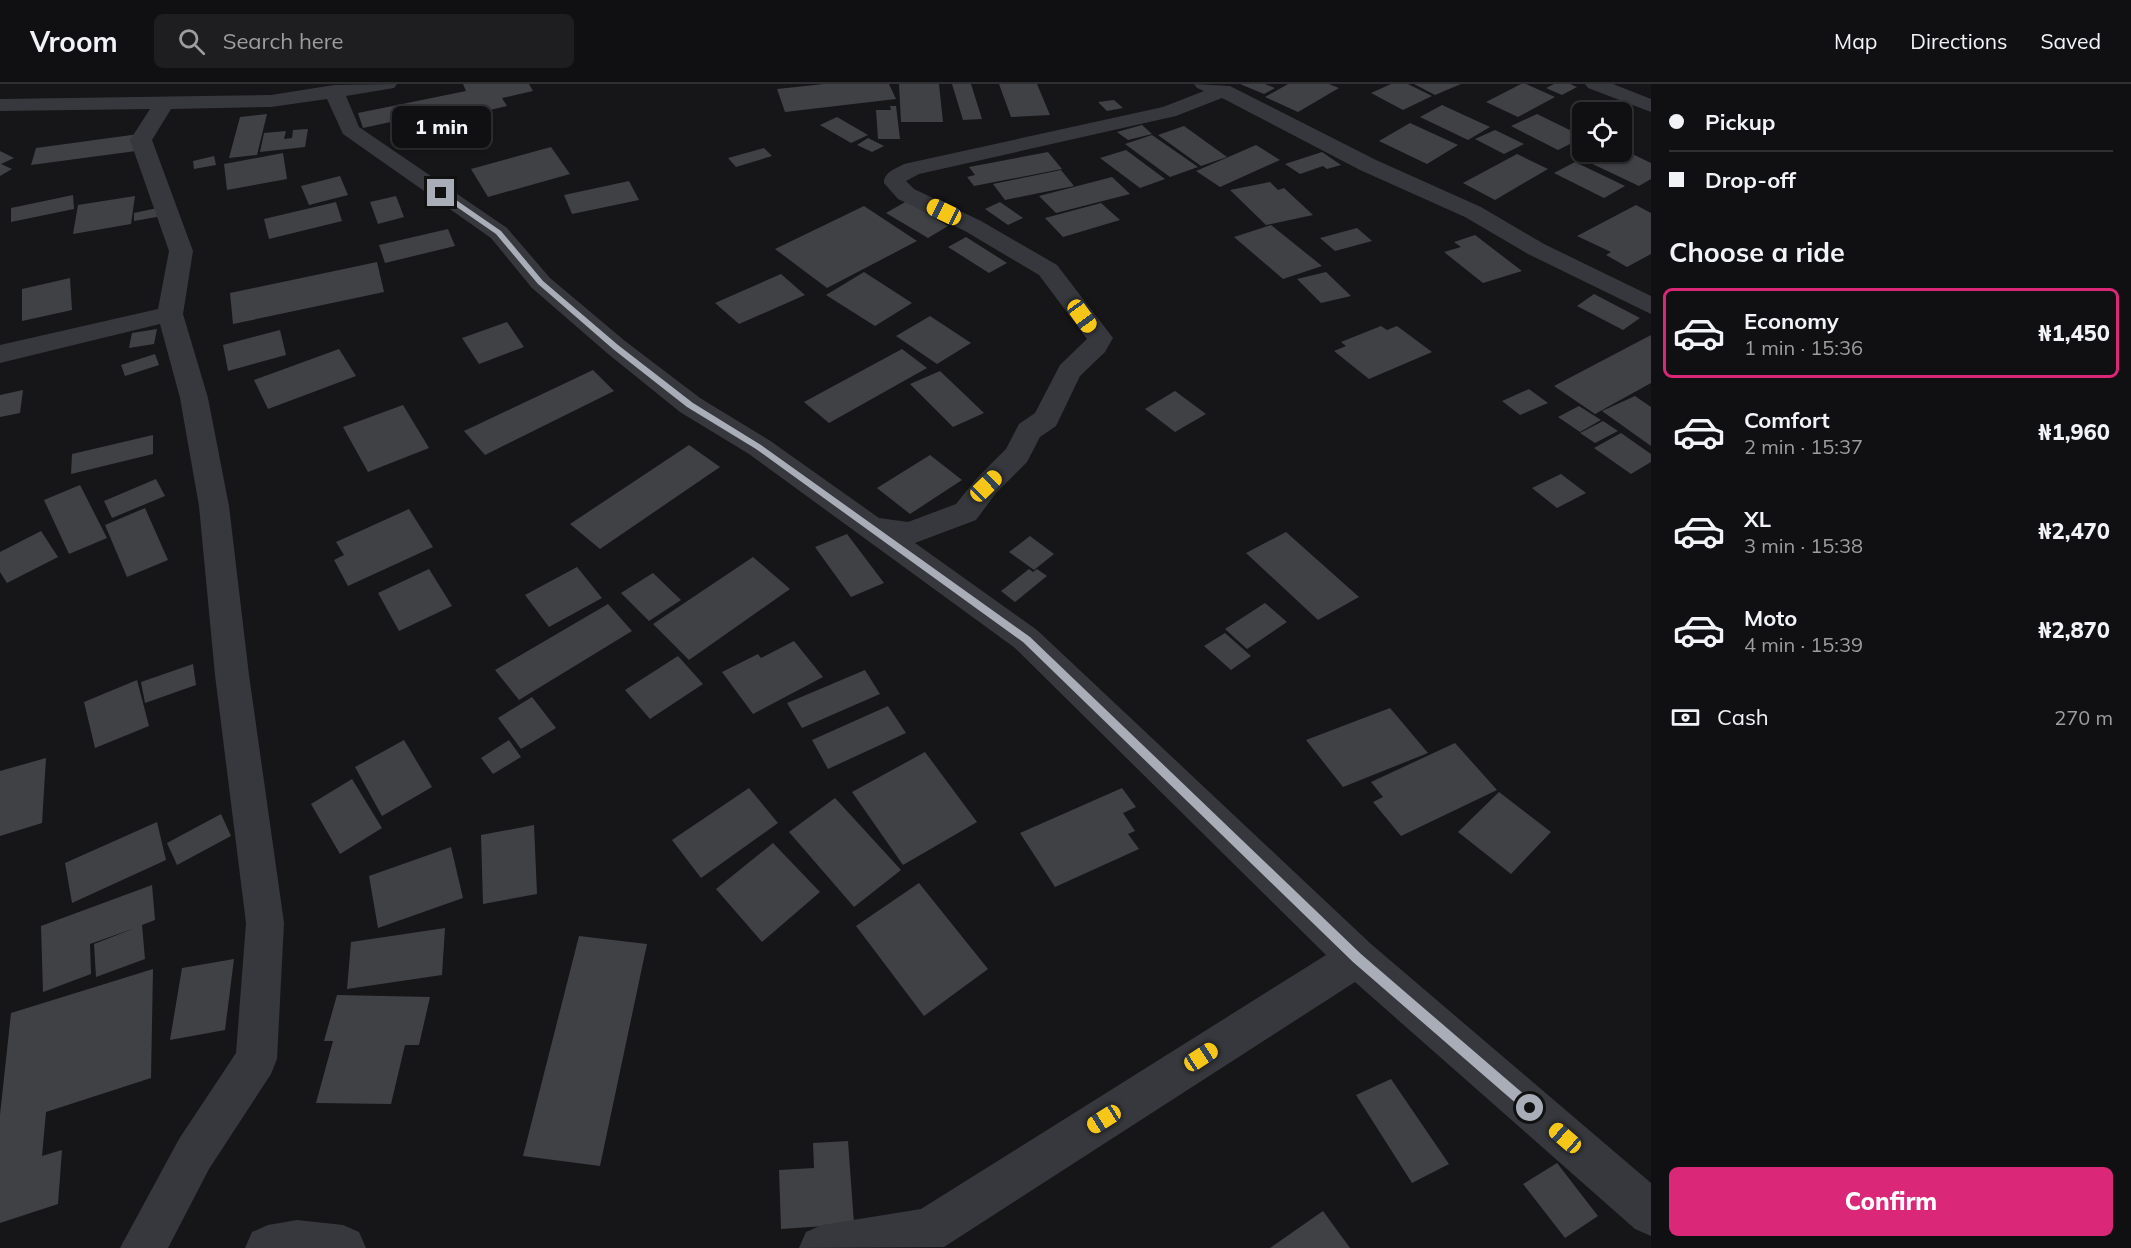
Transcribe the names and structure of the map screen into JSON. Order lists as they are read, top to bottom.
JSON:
{
  "page": {
    "header": "Vroom",
    "search": "Search here",
    "nav": ["Map", "Directions", "Saved"],
    "banner": ["Pickup", "Drop-off"],
    "bubble": "1 min",
    "heading": "Choose a ride",
    "list": [
      {
        "name": "Economy",
        "note": "1 min · 15:36",
        "value": "₦1,450"
      },
      {
        "name": "Comfort",
        "note": "2 min · 15:37",
        "value": "₦1,960"
      },
      {
        "name": "XL",
        "note": "3 min · 15:38",
        "value": "₦2,470"
      },
      {
        "name": "Moto",
        "note": "4 min · 15:39",
        "value": "₦2,870"
      }
    ],
    "pay": ["Cash", "270 m"],
    "buttons": "Confirm"
  }
}
